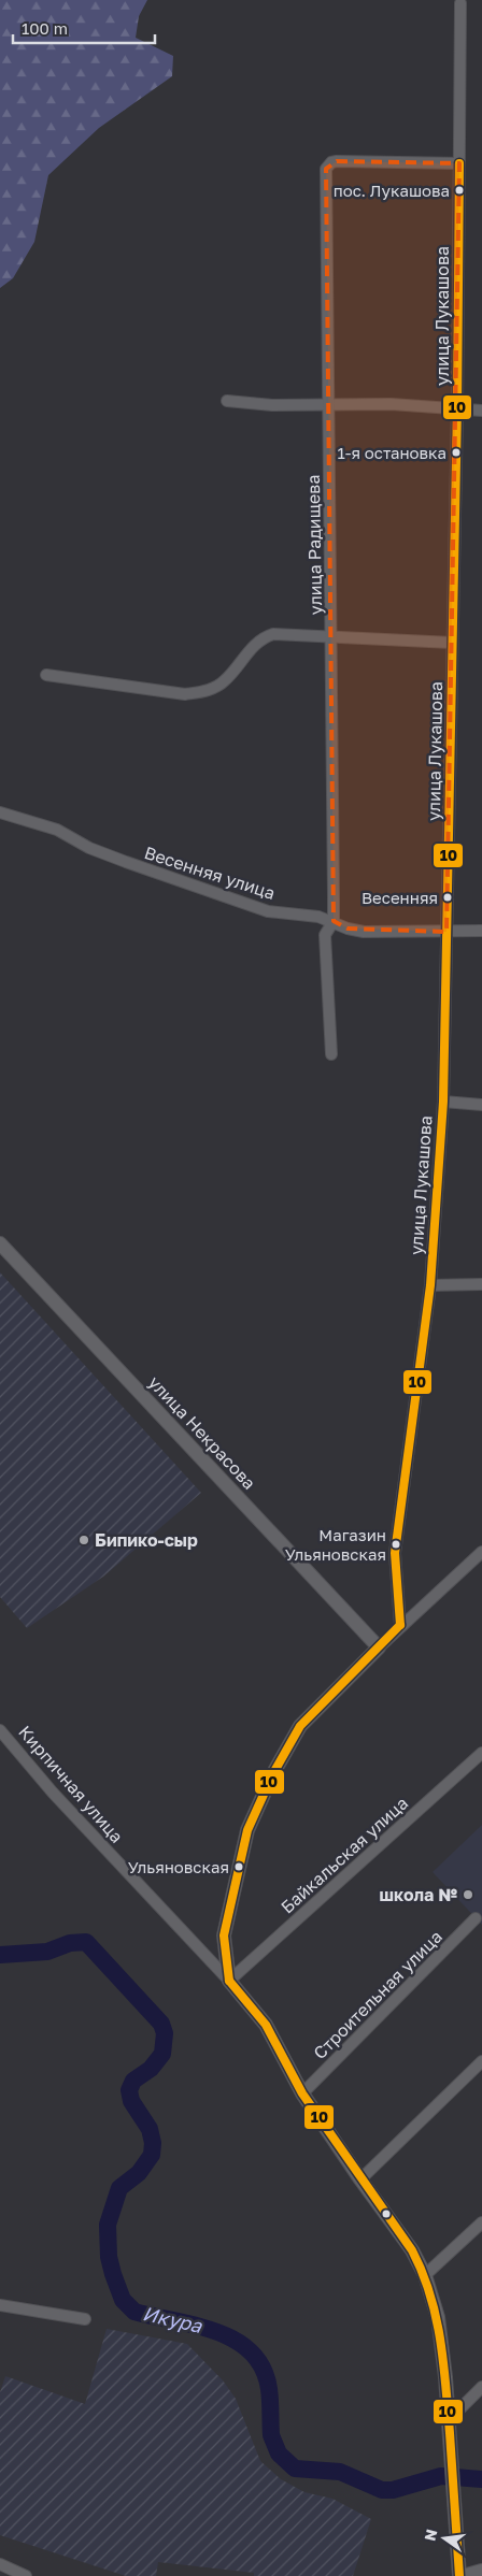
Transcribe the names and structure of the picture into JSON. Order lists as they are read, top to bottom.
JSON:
{
  "streets": {
    "street": [
      "улица Лукашова",
      "улица Радищева",
      "Весенняя улица",
      "улица Некрасова",
      "Кирпичная улица",
      "Байкальская улица",
      "Строительная улица"
    ]
  },
  "crossings": [
    ["улица Лукашова", "улица Радищева"],
    ["улица Лукашова", "Весенняя улица"],
    ["улица Радищева", "Весенняя улица"],
    ["Кирпичная улица", "Байкальская улица"],
    ["Кирпичная улица", "Строительная улица"]
  ],
  "water": ["Икура"],
  "places": [
    "пос. Лукашова",
    "1-я остановка",
    "Весенняя",
    "Бипико-сыр",
    "Магазин Ульяновская",
    "Ульяновская",
    "школа №"
  ],
  "lines": ["transit line 10"],
  "scale_bar": "100 m",
  "north": "left"
}
